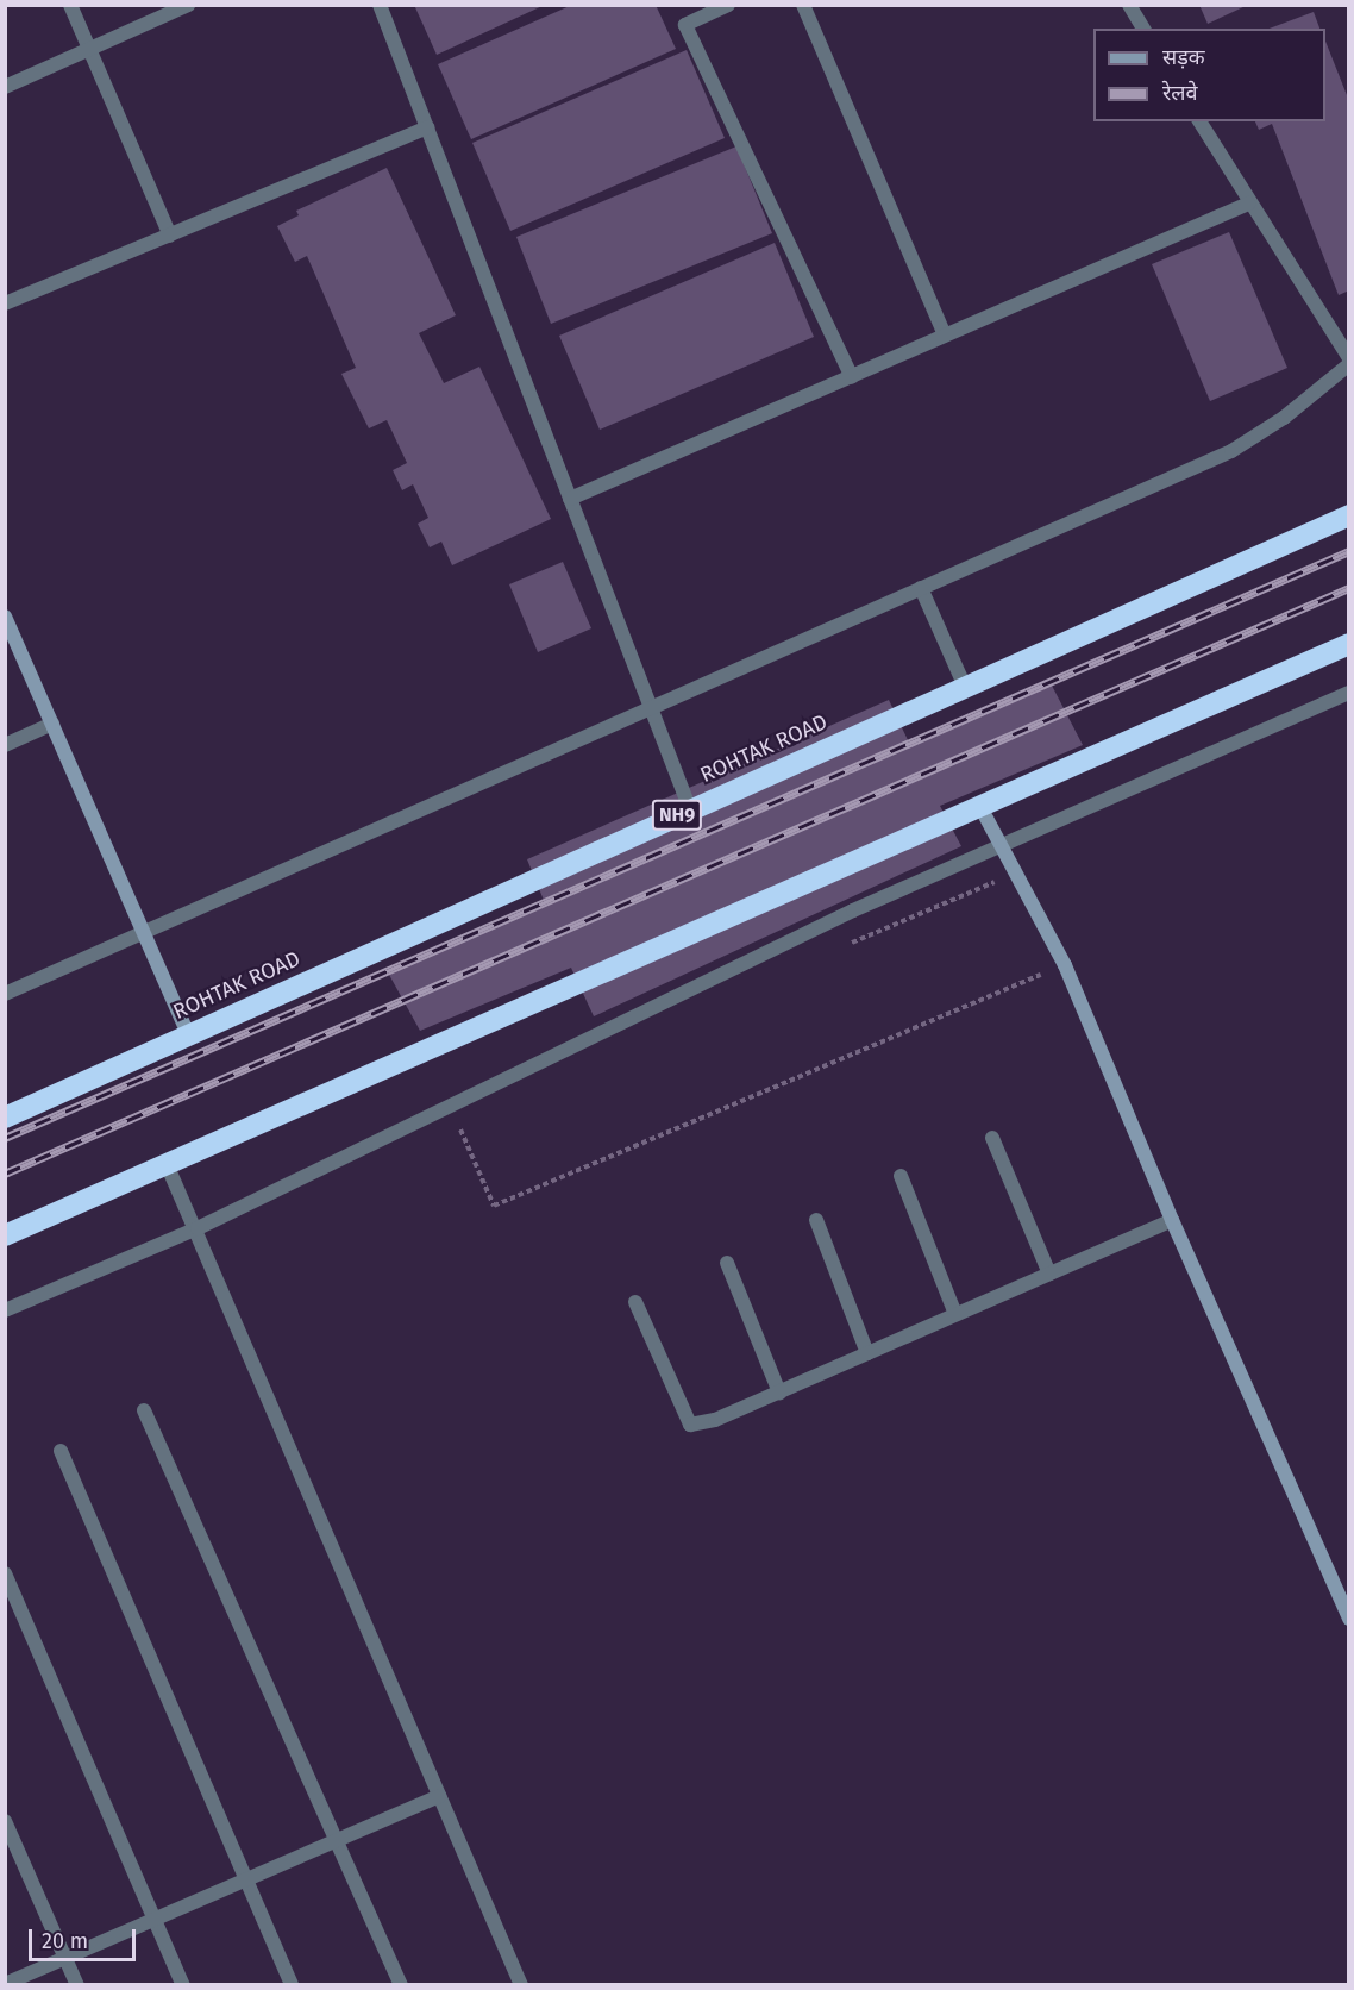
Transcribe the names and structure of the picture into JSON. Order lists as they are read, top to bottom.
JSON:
{
  "streets": {
    "highway": ["ROHTAK ROAD", "NH9"]
  },
  "legend": ["सड़क", "रेलवे"],
  "scale_bar": "20 m"
}
